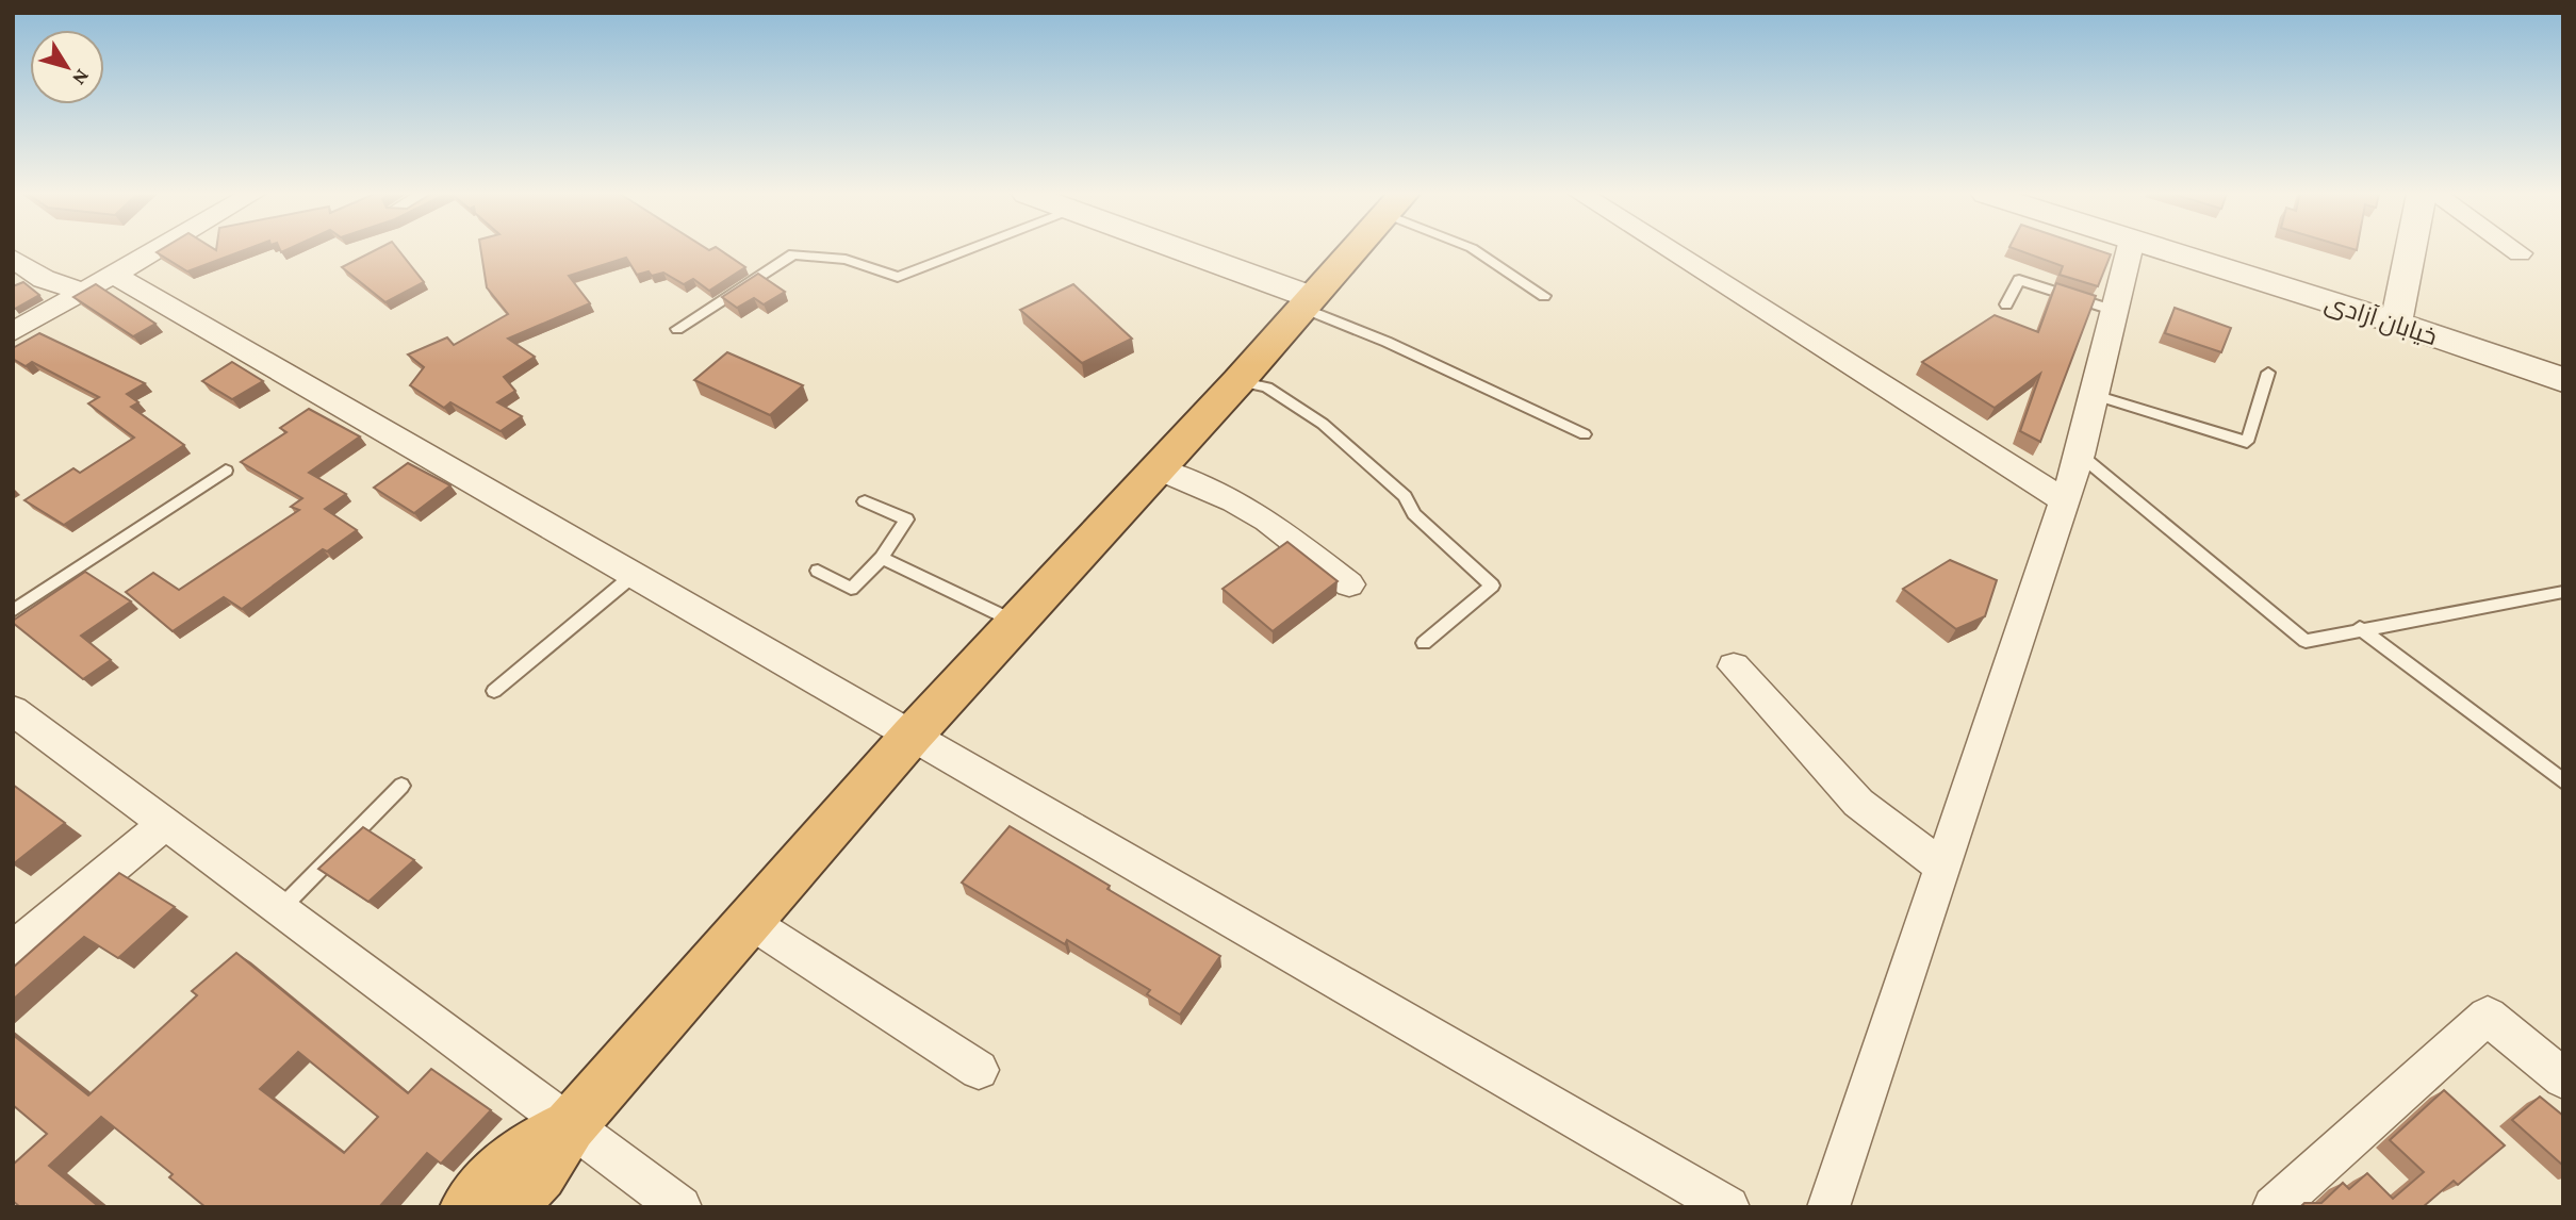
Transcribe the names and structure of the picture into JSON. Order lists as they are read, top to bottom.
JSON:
{
  "streets": {
    "street": ["خیابان آزادی"]
  },
  "north": "bottom right"
}
